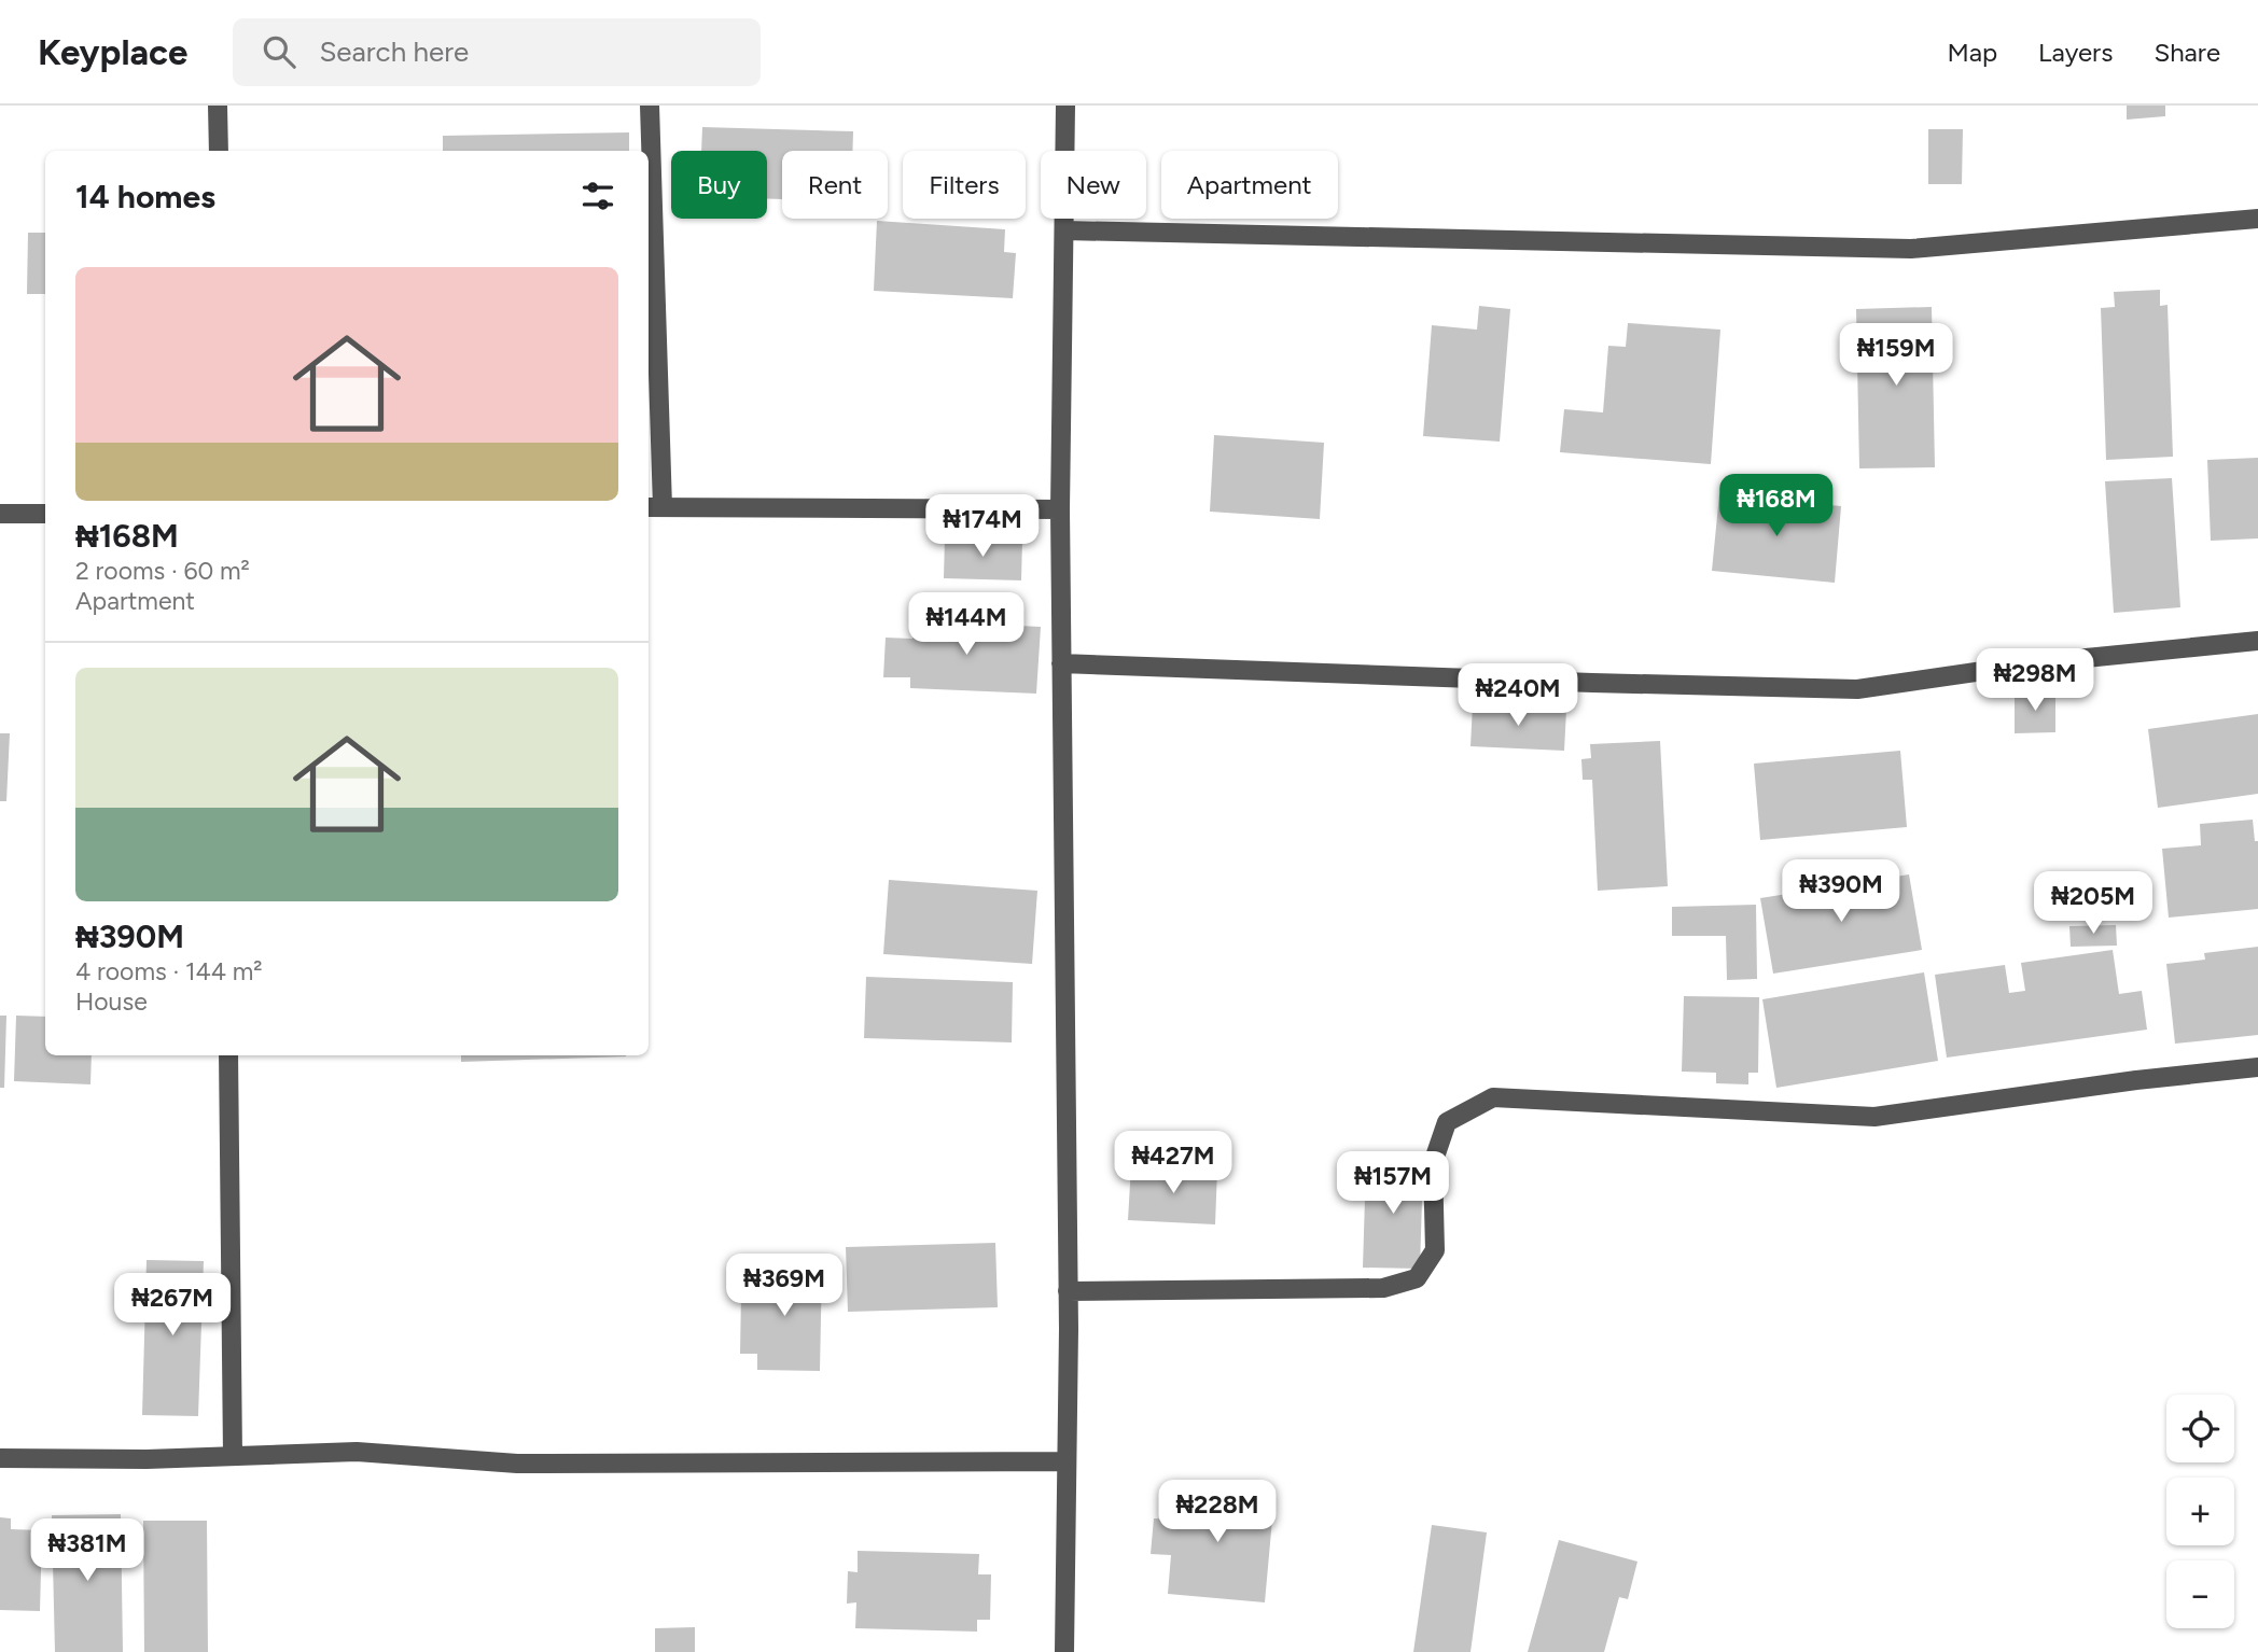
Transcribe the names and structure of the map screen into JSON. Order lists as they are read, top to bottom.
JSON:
{
  "page": {
    "header": "Keyplace",
    "search": "Search here",
    "nav": ["Map", "Layers", "Share"],
    "chip": [
      "Buy",
      "Rent",
      "Filters",
      "New",
      "Apartment"
    ],
    "heading": "14 homes",
    "list": [
      {
        "name": "₦168M",
        "note": "2 rooms · 60 m² · Apartment"
      },
      {
        "name": "₦390M",
        "note": "4 rooms · 144 m² · House"
      }
    ],
    "price": [
      "₦159M",
      "₦168M",
      "₦174M",
      "₦144M",
      "₦298M",
      "₦240M",
      "₦390M",
      "₦205M",
      "₦427M",
      "₦157M",
      "₦369M",
      "₦267M",
      "₦228M",
      "₦381M"
    ],
    "map_buttons": ["+", "−"]
  }
}
